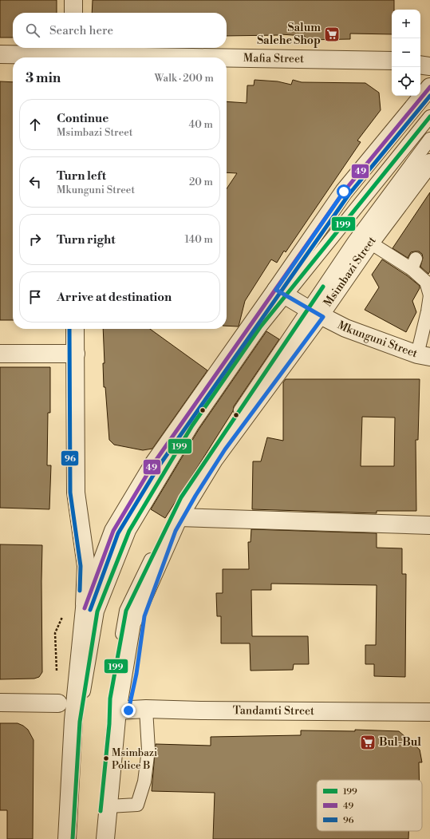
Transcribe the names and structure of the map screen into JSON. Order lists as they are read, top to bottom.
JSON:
{
  "streets": {
    "street": [
      "Mafia Street",
      "Msimbazi Street",
      "Mkunguni Street",
      "Tandamti Street"
    ]
  },
  "crossings": [
    ["Msimbazi Street", "Mkunguni Street"],
    ["Msimbazi Street", "Tandamti Street"]
  ],
  "places": {
    "supermarket": ["Salum Salehe Shop", "Bul-Bul"],
    "other": ["Msimbazi Police B"]
  },
  "lines": ["transit line 49", "transit line 96", "transit line 199"],
  "legend": ["199", "49", "96"],
  "page": {
    "map_buttons": ["+", "−"],
    "search": "Search here",
    "heading": ["3 min", "Walk · 200 m"],
    "list": [
      ["Continue", "Msimbazi Street", "40 m"],
      ["Turn left", "Mkunguni Street", "20 m"],
      ["Turn right", "140 m"],
      "Arrive at destination"
    ]
  }
}
